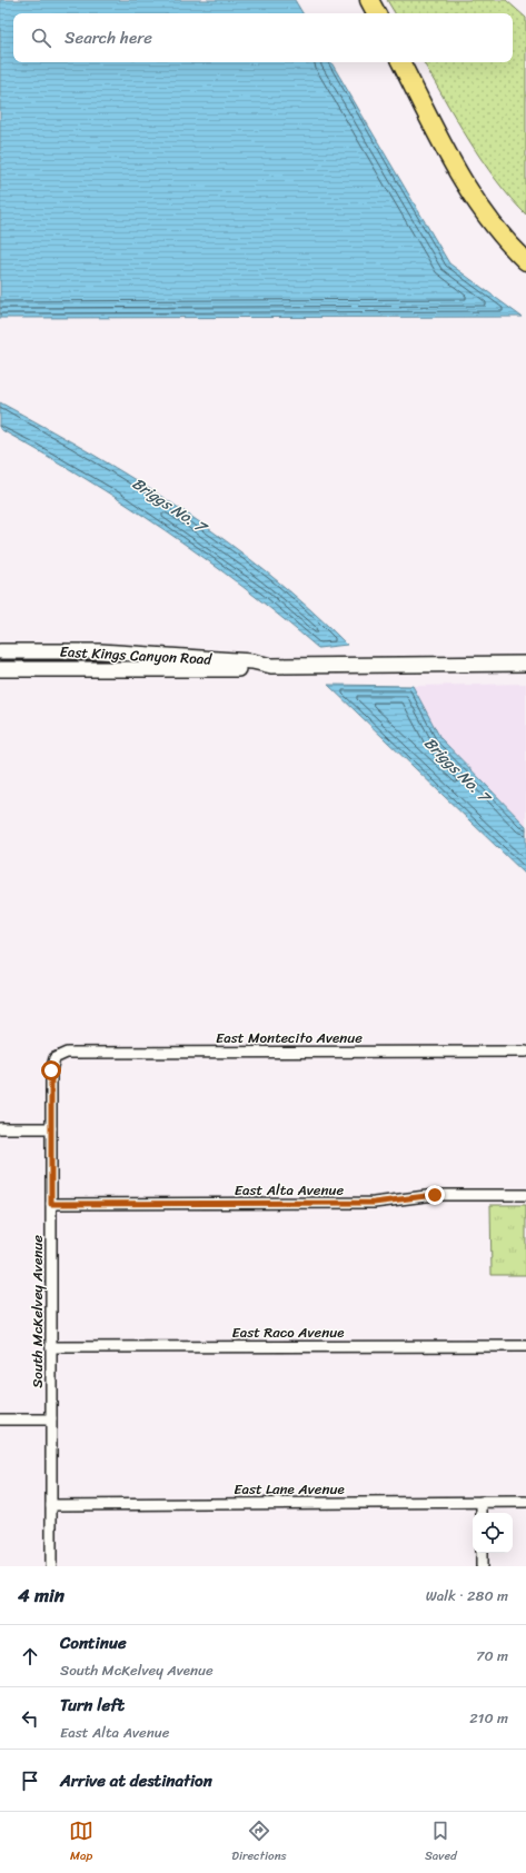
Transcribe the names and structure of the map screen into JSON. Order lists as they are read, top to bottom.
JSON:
{
  "streets": {
    "main road": ["East Kings Canyon Road"],
    "street": [
      "East Montecito Avenue",
      "East Alta Avenue",
      "South McKelvey Avenue",
      "East Raco Avenue",
      "East Lane Avenue"
    ]
  },
  "crossings": [
    ["East Montecito Avenue", "South McKelvey Avenue"],
    ["East Alta Avenue", "South McKelvey Avenue"],
    ["South McKelvey Avenue", "East Raco Avenue"],
    ["South McKelvey Avenue", "East Lane Avenue"]
  ],
  "water": ["Briggs No. 7"],
  "page": {
    "search": "Search here",
    "heading": ["4 min", "Walk · 280 m"],
    "list": [
      ["Continue", "South McKelvey Avenue", "70 m"],
      ["Turn left", "East Alta Avenue", "210 m"],
      "Arrive at destination"
    ],
    "nav": ["Map", "Directions", "Saved"]
  }
}
